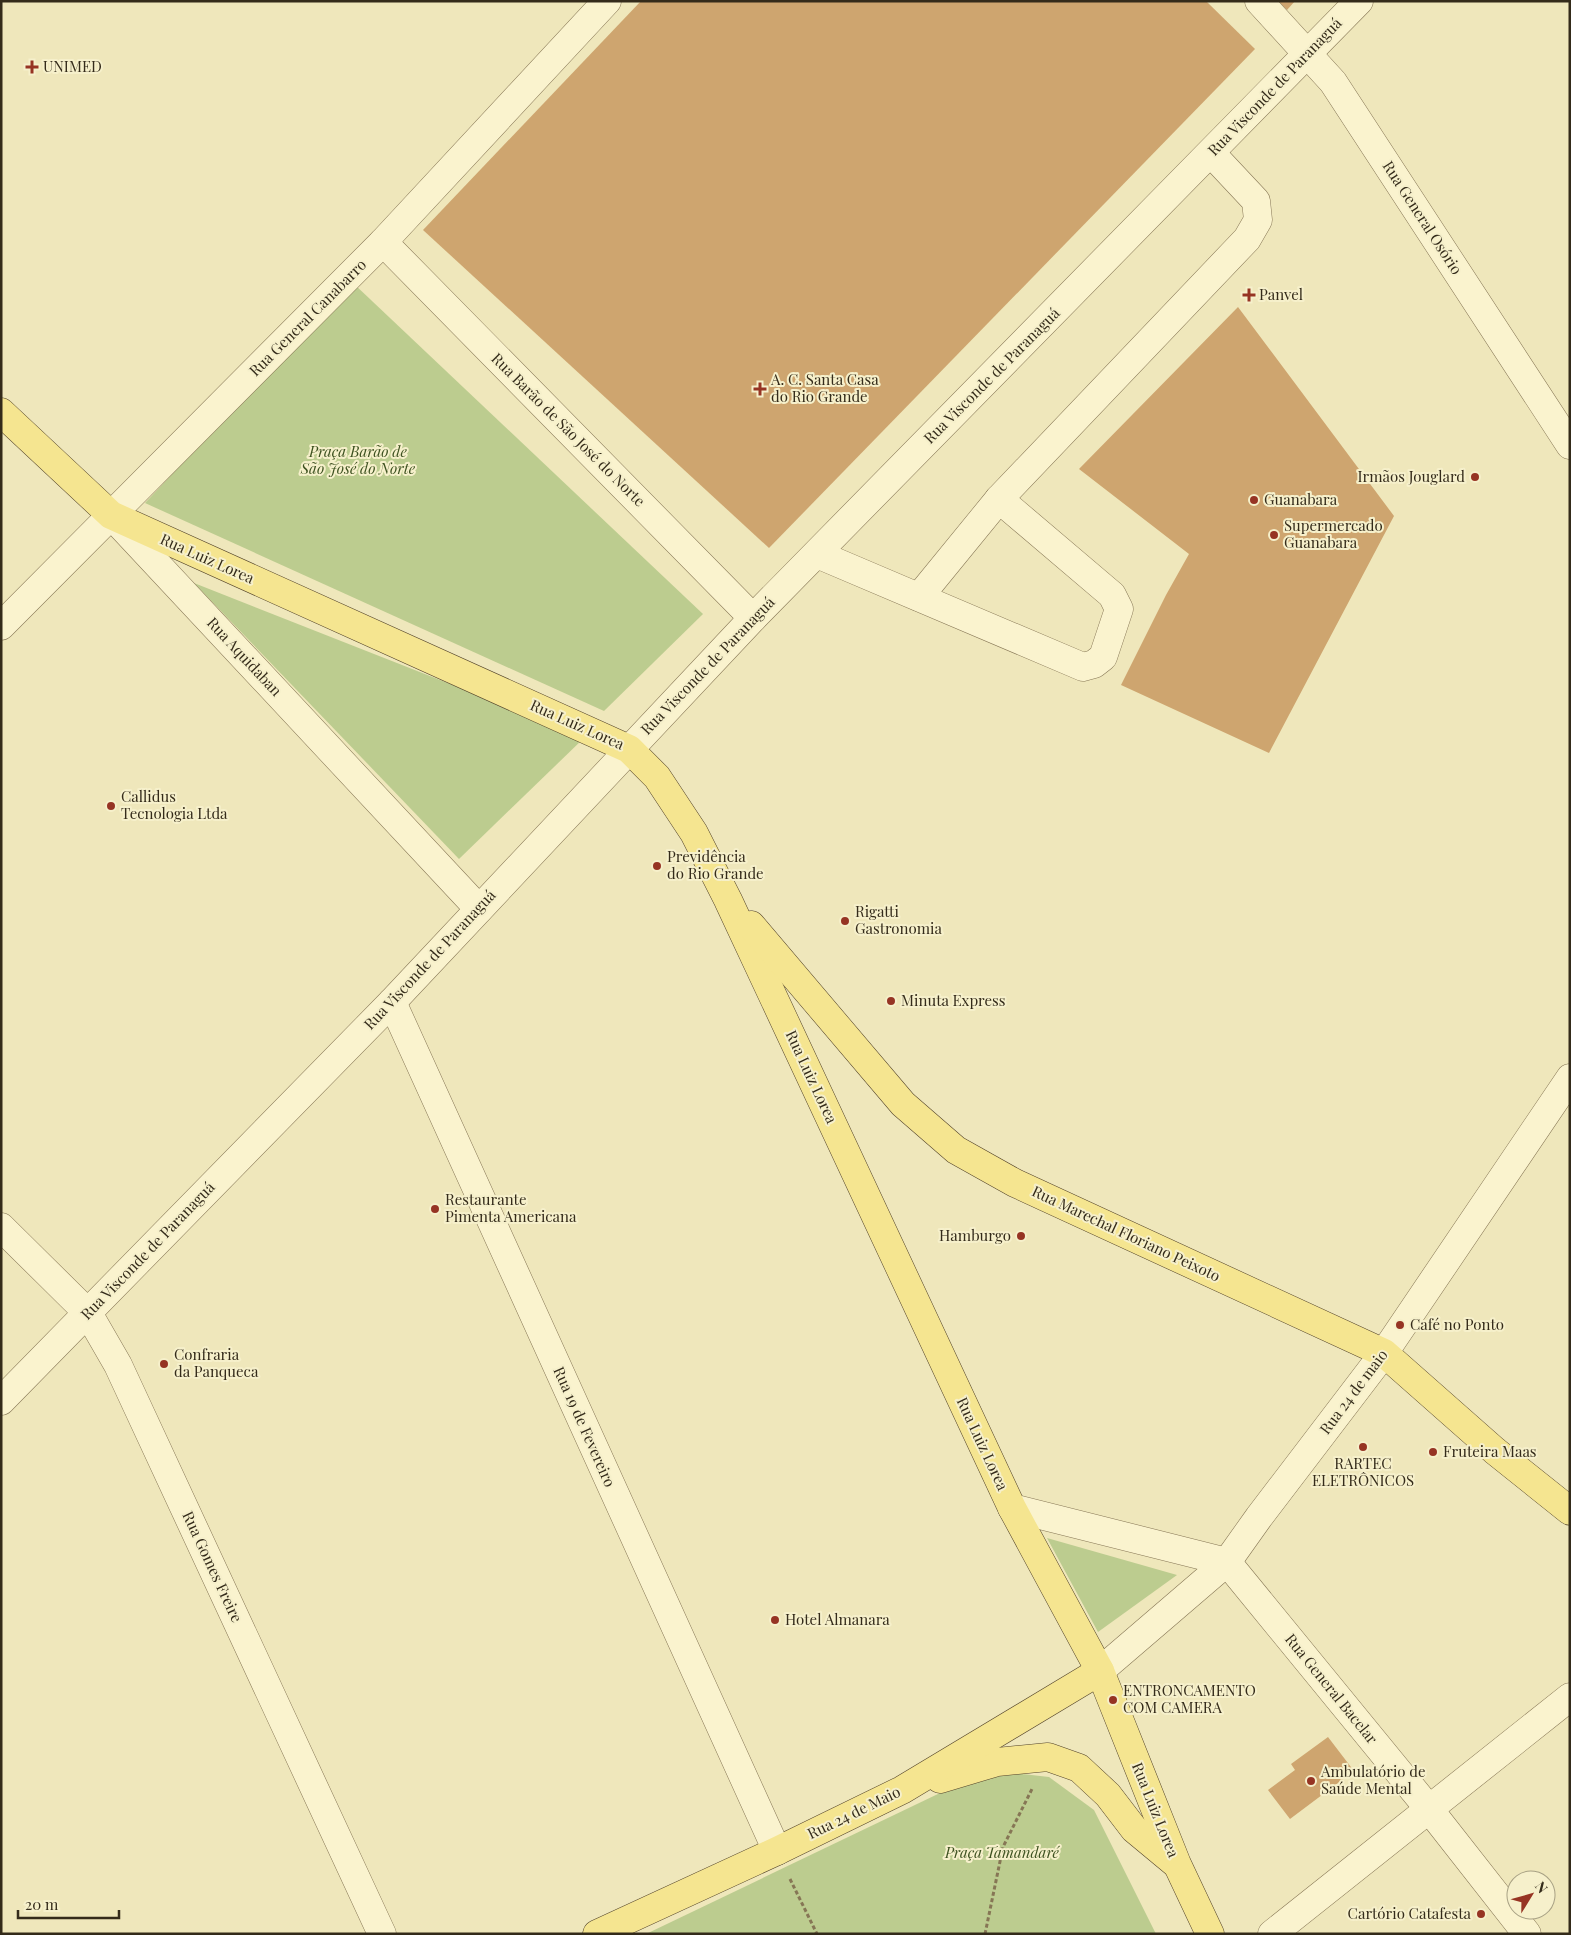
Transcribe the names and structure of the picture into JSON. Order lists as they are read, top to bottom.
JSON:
{
  "streets": {
    "main road": [
      "Rua Luiz Lorea",
      "Rua Aquidaban",
      "Rua Marechal Floriano Peixoto",
      "Rua 24 de Maio"
    ],
    "street": [
      "Rua Visconde de Paranaguá",
      "Rua General Osório",
      "Rua General Canabarro",
      "Rua Barão de São José do Norte",
      "Rua 24 de maio",
      "Rua 19 de Fevereiro",
      "Rua Gomes Freire",
      "Rua General Bacelar"
    ]
  },
  "crossings": [
    ["Rua Visconde de Paranaguá", "Rua General Osório"],
    ["Rua Visconde de Paranaguá", "Rua Barão de São José do Norte"],
    ["Rua Visconde de Paranaguá", "Rua Luiz Lorea"],
    ["Rua Visconde de Paranaguá", "Rua Aquidaban"],
    ["Rua Visconde de Paranaguá", "Rua 19 de Fevereiro"],
    ["Rua Visconde de Paranaguá", "Rua Gomes Freire"],
    ["Rua General Canabarro", "Rua Barão de São José do Norte"],
    ["Rua General Canabarro", "Rua Luiz Lorea"],
    ["Rua General Canabarro", "Rua Aquidaban"],
    ["Rua Luiz Lorea", "Rua Aquidaban"],
    ["Rua Luiz Lorea", "Rua Marechal Floriano Peixoto"],
    ["Rua Luiz Lorea", "Rua 24 de maio"],
    ["Rua Luiz Lorea", "Rua 24 de Maio"],
    ["Rua Marechal Floriano Peixoto", "Rua 24 de maio"],
    ["Rua 24 de maio", "Rua General Bacelar"],
    ["Rua 24 de maio", "Rua 24 de Maio"],
    ["Rua 19 de Fevereiro", "Rua 24 de Maio"]
  ],
  "parks": ["Praça Barão de São José do Norte", "Praça Tamandaré"],
  "places": {
    "health": ["UNIMED", "Panvel", "A. C. Santa Casa do Rio Grande"],
    "other": [
      "Irmãos Jouglard",
      "Guanabara",
      "Supermercado Guanabara",
      "Callidus Tecnologia Ltda",
      "Previdência do Rio Grande",
      "Rigatti Gastronomia",
      "Minuta Express",
      "Restaurante Pimenta Americana",
      "Hamburgo",
      "Café no Ponto",
      "Confraria da Panqueca",
      "RARTEC ELETRÔNICOS",
      "Fruteira Maas",
      "Hotel Almanara",
      "ENTRONCAMENTO COM CAMERA",
      "Ambulatório de Saúde Mental",
      "Cartório Catafesta"
    ]
  },
  "scale_bar": "20 m",
  "north": "top right"
}
